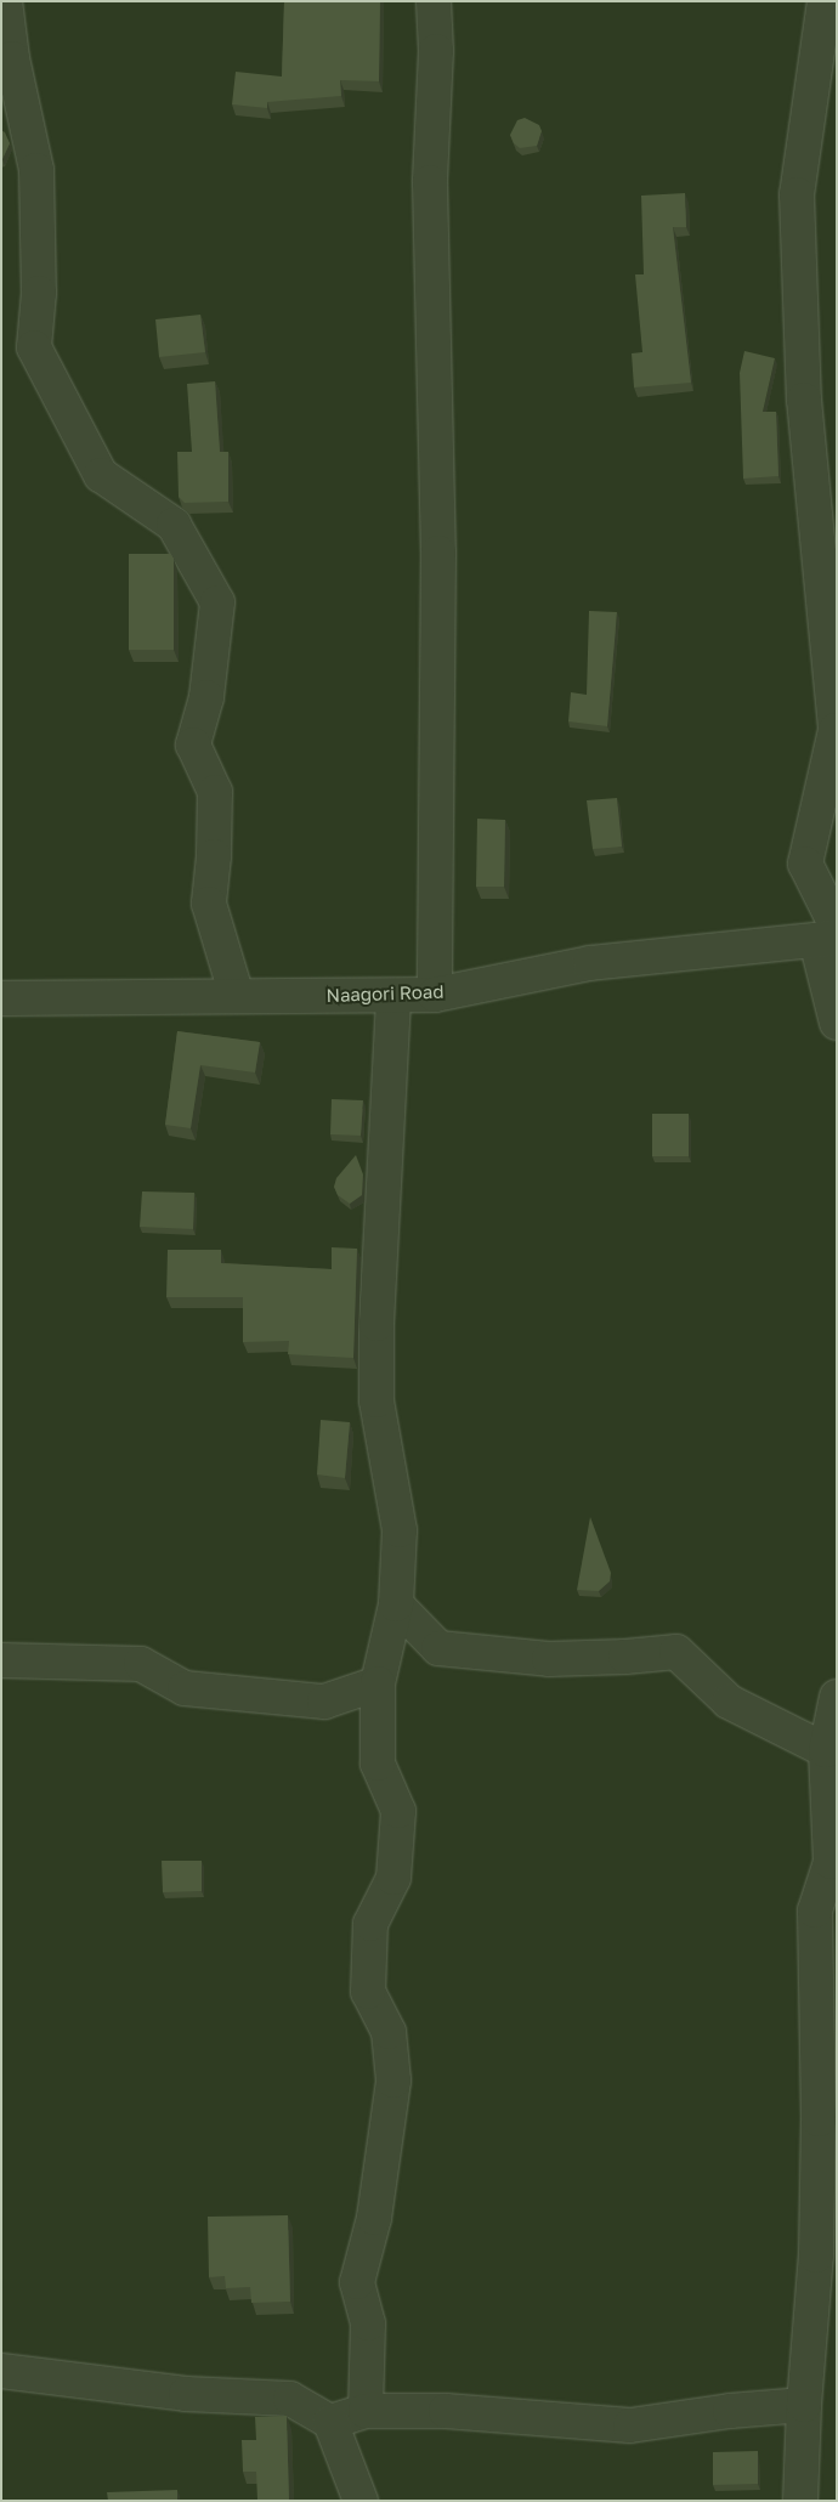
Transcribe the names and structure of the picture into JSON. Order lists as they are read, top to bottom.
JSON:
{
  "streets": {
    "street": ["Naagori Road"]
  }
}
